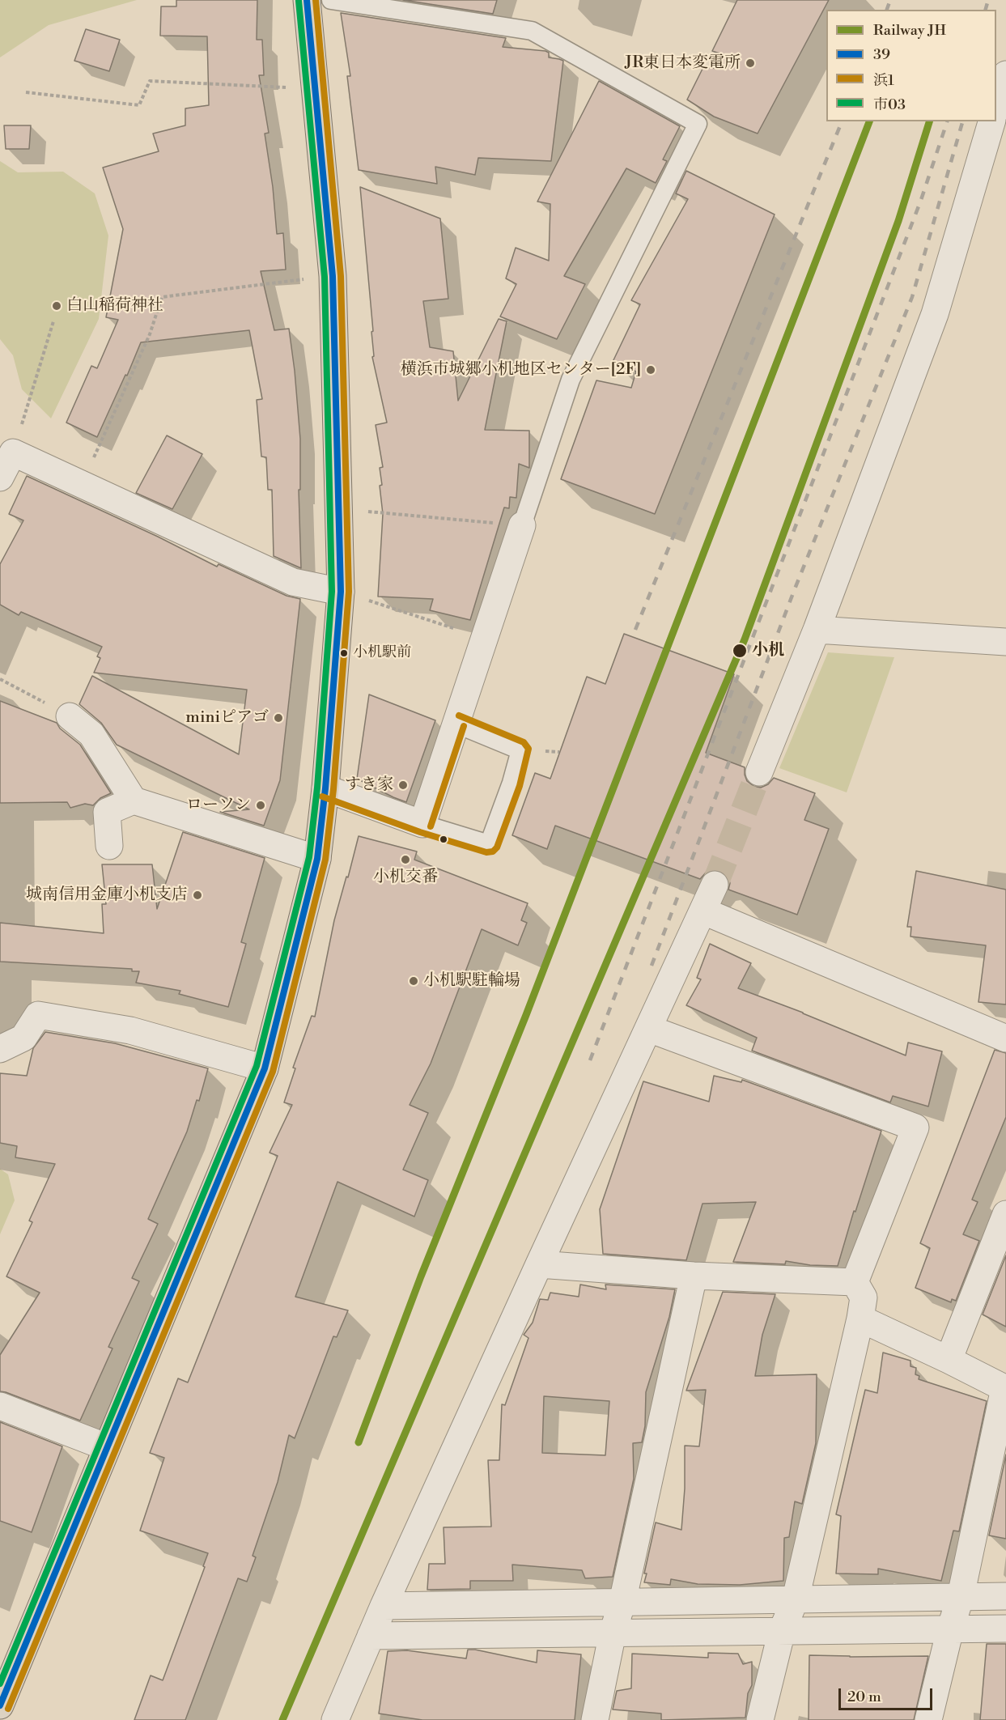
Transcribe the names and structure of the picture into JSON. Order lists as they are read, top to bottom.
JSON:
{
  "places": [
    "JR東日本変電所",
    "白山稲荷神社",
    "横浜市城郷小机地区センター[2F]",
    "小机",
    "小机駅前",
    "miniピアゴ",
    "すき家",
    "ローソン",
    "小机交番",
    "城南信用金庫小机支店",
    "小机駅駐輪場"
  ],
  "lines": [
    "transit line 39",
    "transit line 浜1",
    "transit line 市03",
    "rail line JH"
  ],
  "legend": [
    "Railway JH",
    "39",
    "浜1",
    "市03"
  ],
  "scale_bar": "20 m"
}
